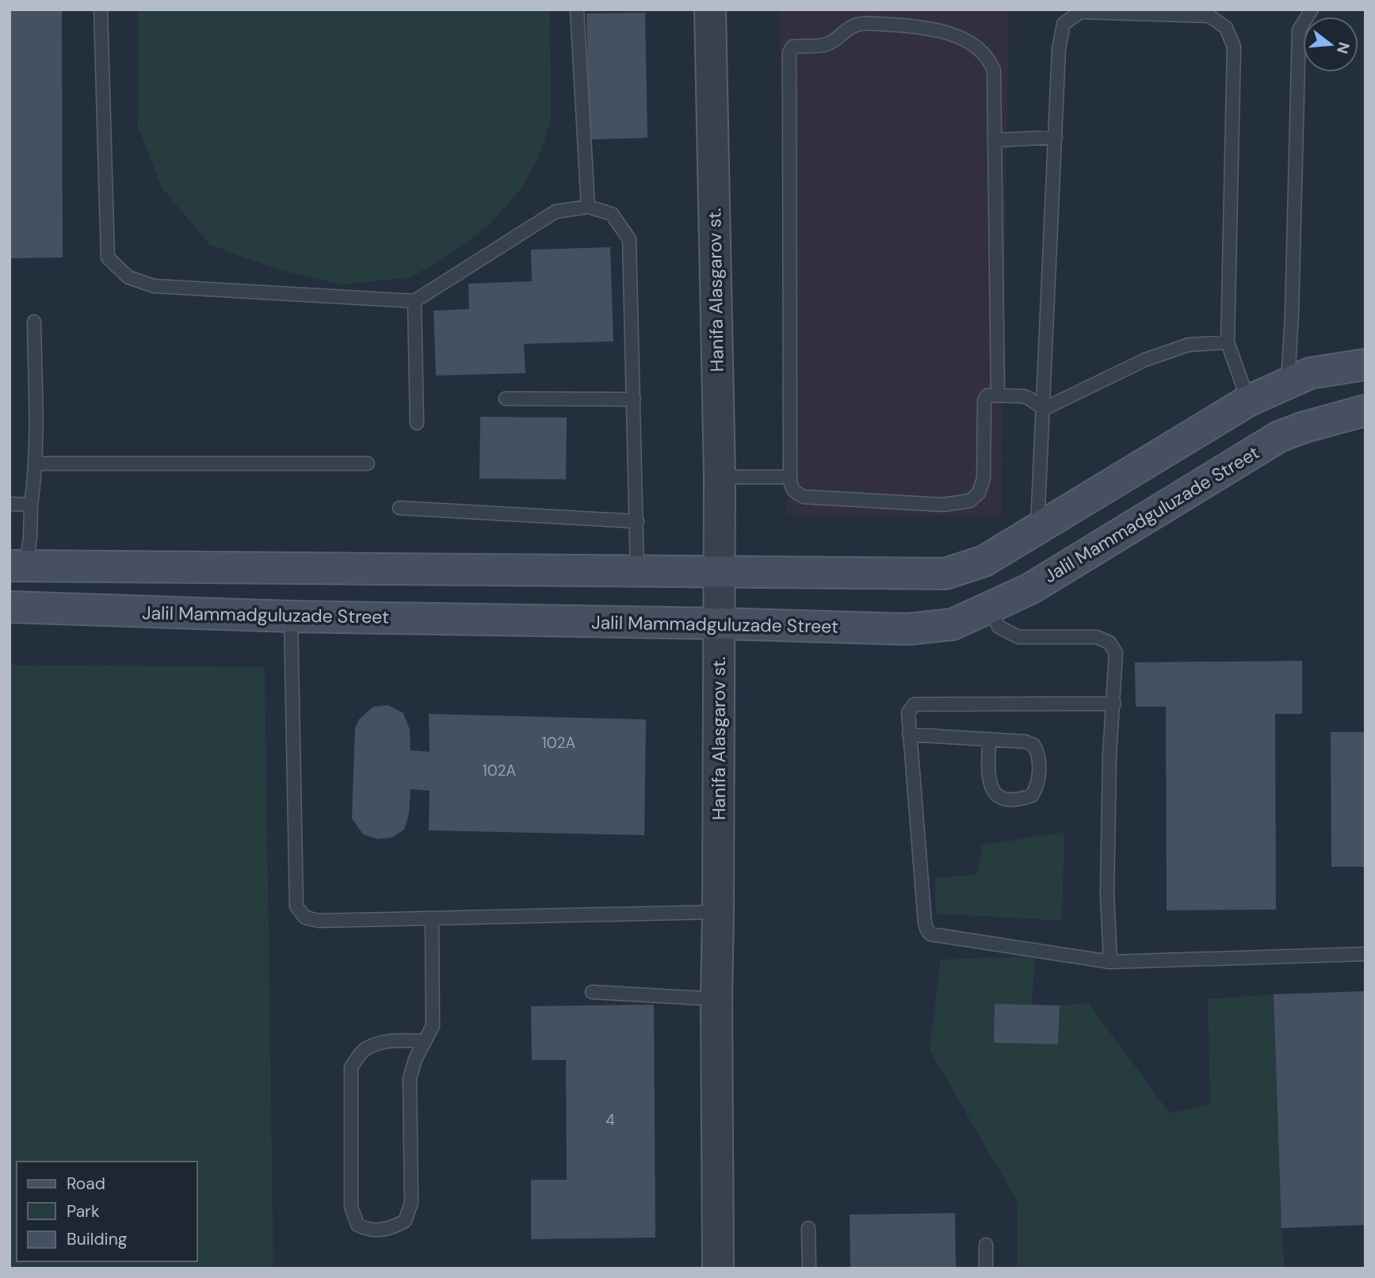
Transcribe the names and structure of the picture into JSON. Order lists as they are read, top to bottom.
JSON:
{
  "streets": {
    "main road": ["Jalil Mammadguluzade Street"],
    "street": ["Hanifa Alasgarov st."]
  },
  "crossings": [
    ["Hanifa Alasgarov st.", "Jalil Mammadguluzade Street"]
  ],
  "house_numbers": ["102A", "102A", "4"],
  "legend": ["Road", "Park", "Building"],
  "north": "right"
}
